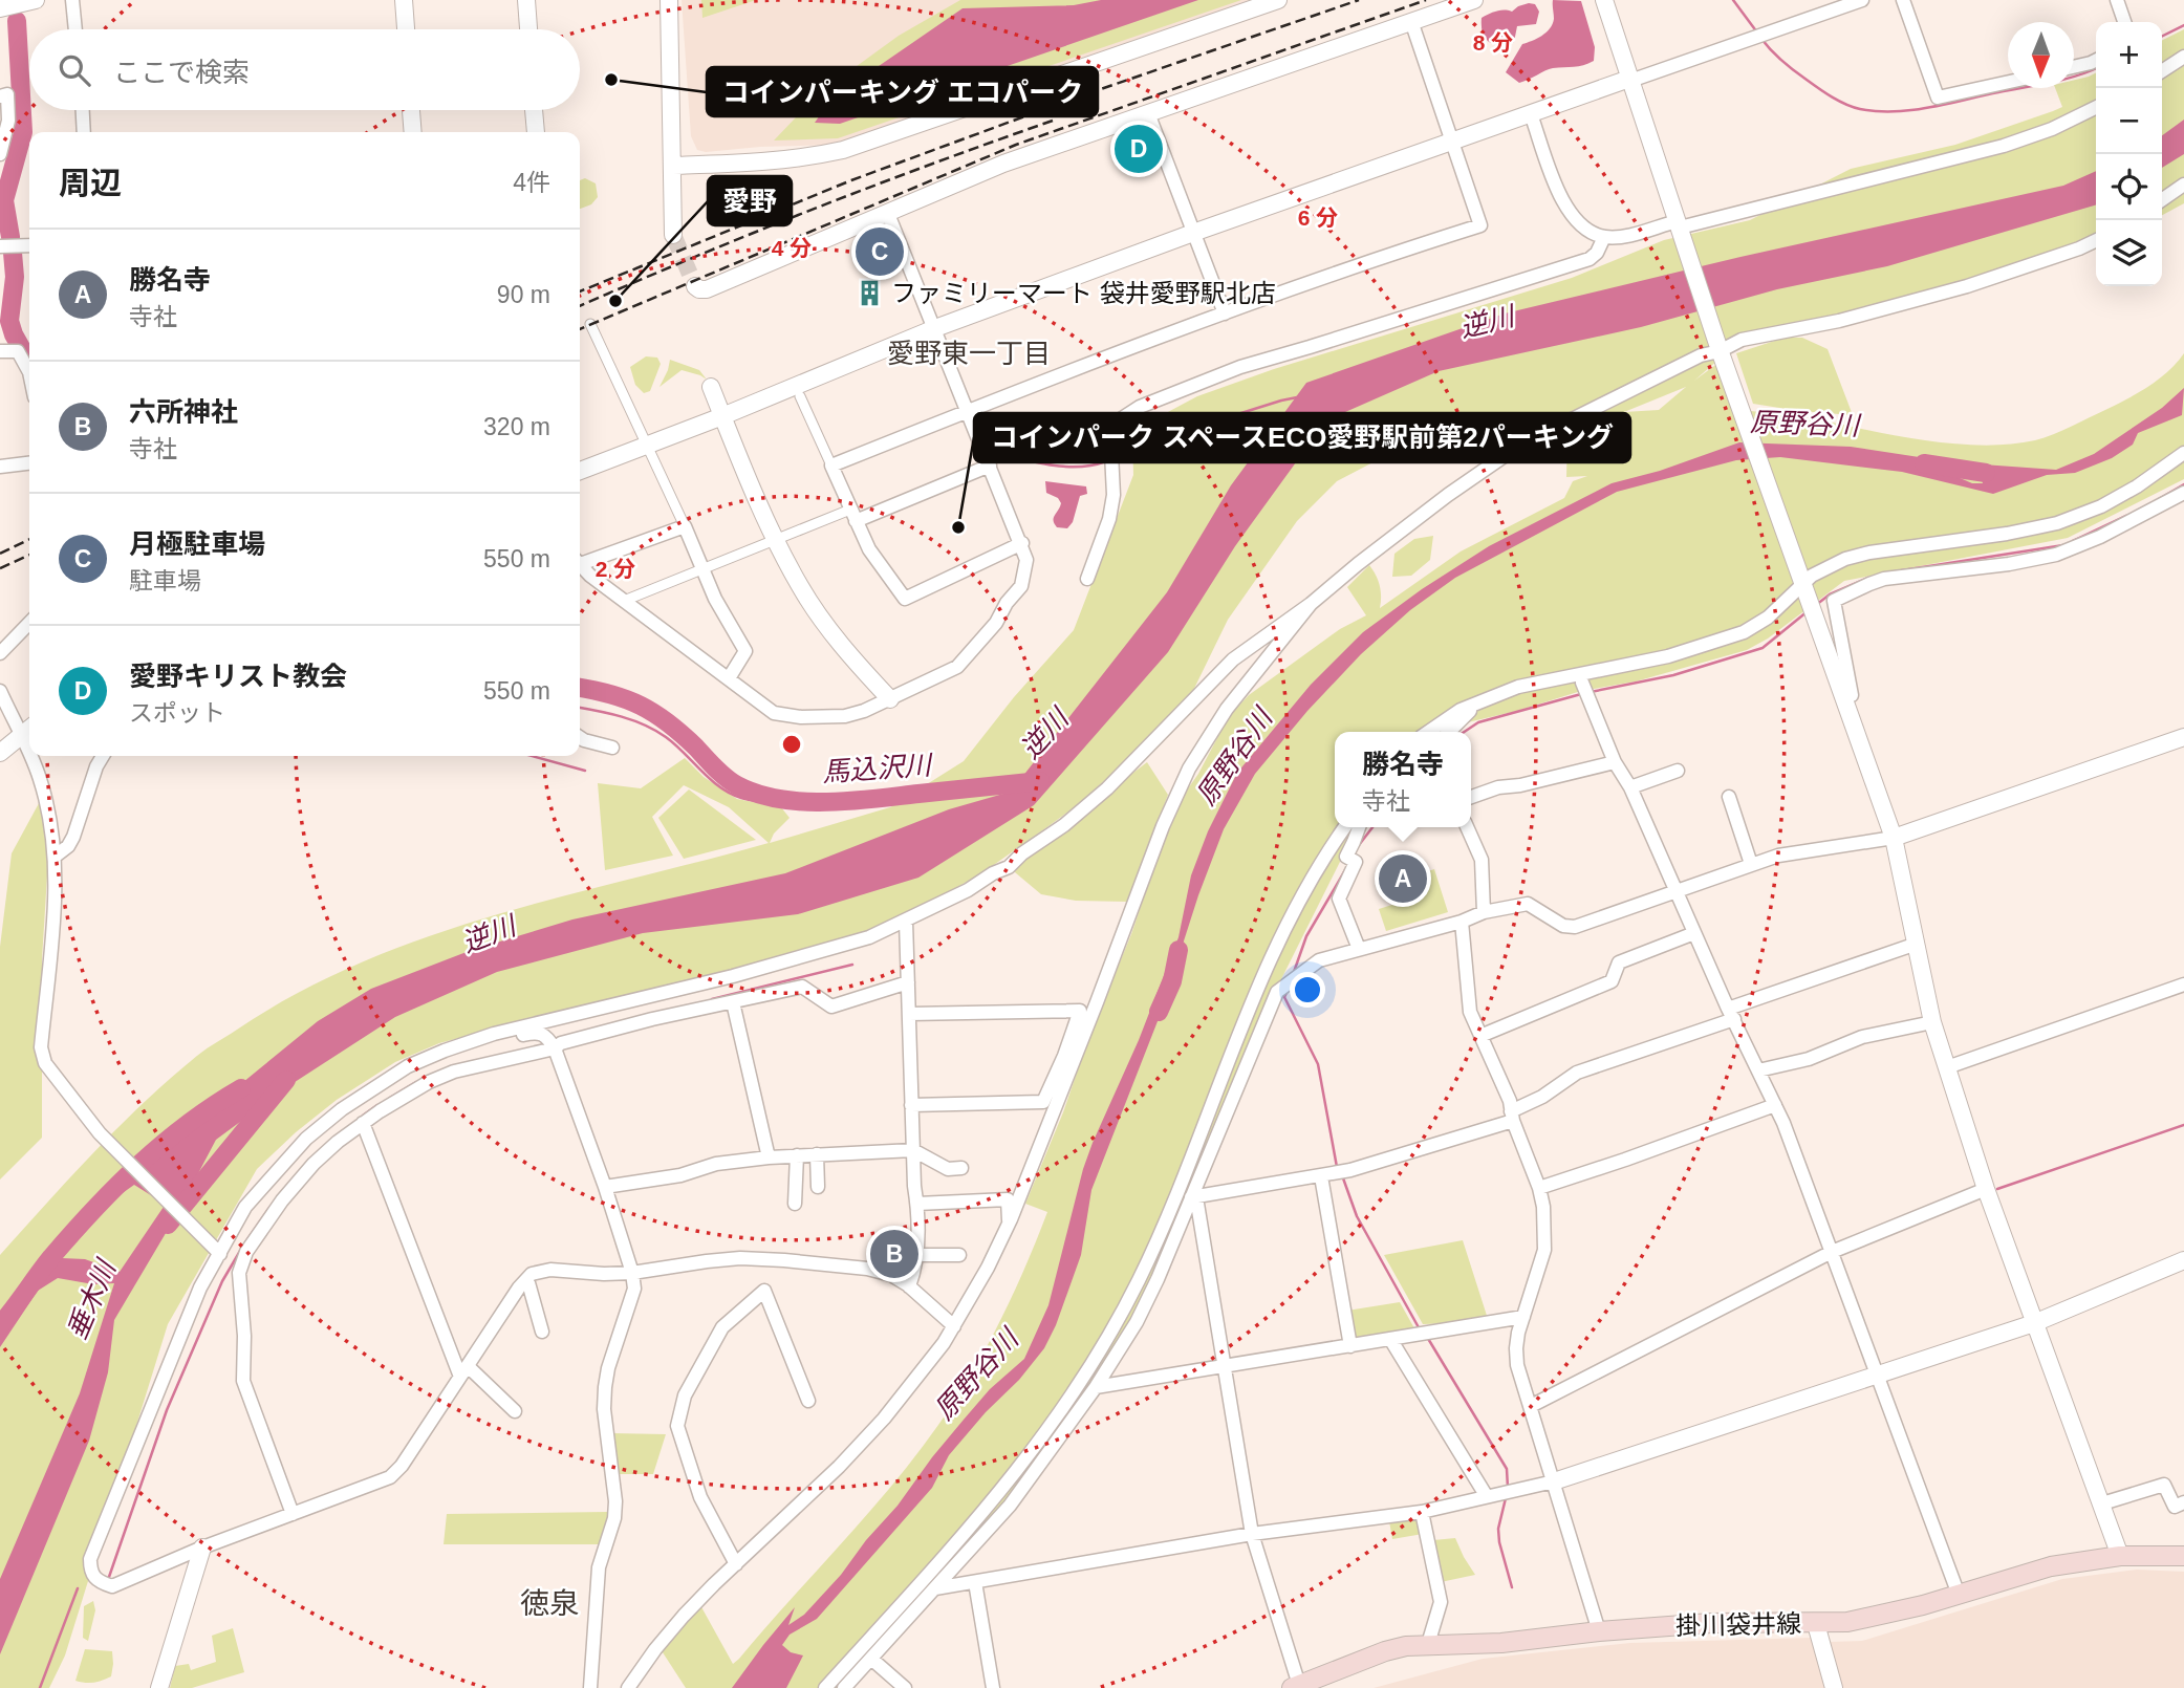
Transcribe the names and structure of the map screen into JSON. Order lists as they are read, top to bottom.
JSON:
{
  "streets": {
    "main road": ["掛川袋井線"]
  },
  "districts": ["愛野東一丁目", "徳泉"],
  "water": [
    "逆川",
    "原野谷川",
    "馬込沢川",
    "垂木川"
  ],
  "places": {
    "other": ["コインパーキング エコパーク", "愛野", "コインパーク スペースECO愛野駅前第2パーキング"],
    "building": ["ファミリーマート 袋井愛野駅北店"]
  },
  "north": "bottom",
  "page": {
    "map_buttons": ["+", "−"],
    "search": "ここで検索",
    "pins": [
      "D",
      "C",
      "A",
      "B"
    ],
    "heading": ["周辺", "4件"],
    "list": [
      {
        "mark": "A",
        "name": "勝名寺",
        "note": "寺社",
        "value": "90 m"
      },
      {
        "mark": "B",
        "name": "六所神社",
        "note": "寺社",
        "value": "320 m"
      },
      {
        "mark": "C",
        "name": "月極駐車場",
        "note": "駐車場",
        "value": "550 m"
      },
      {
        "mark": "D",
        "name": "愛野キリスト教会",
        "note": "スポット",
        "value": "550 m"
      }
    ],
    "popup": ["勝名寺", "寺社"]
  },
  "rings": [
    "8 分",
    "6 分",
    "4 分",
    "2 分"
  ]
}
